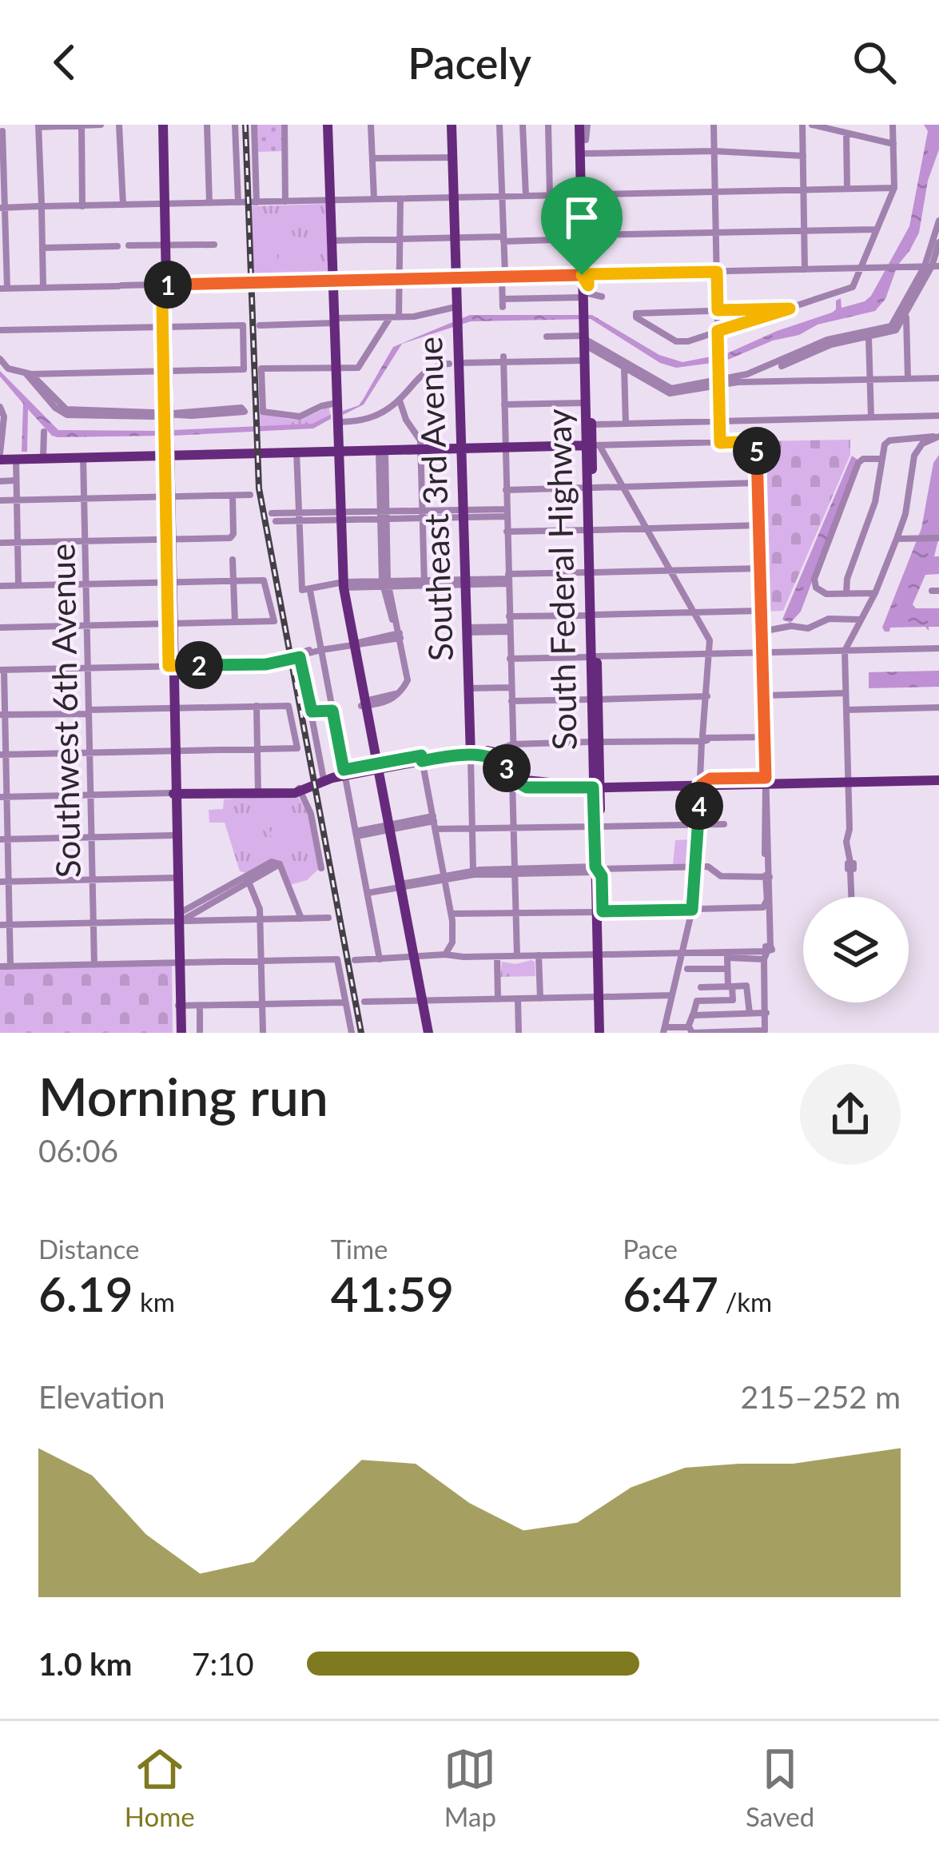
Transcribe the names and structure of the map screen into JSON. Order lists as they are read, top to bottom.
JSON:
{
  "streets": {
    "main road": ["Southeast 3rd Avenue", "South Federal Highway"],
    "street": ["Southwest 6th Avenue"]
  },
  "page": {
    "header": "Pacely",
    "pins": [
      "1",
      "5",
      "2",
      "3",
      "4"
    ],
    "heading": ["Morning run", "06:06"],
    "stats": [
      ["Distance", "6.19 km"],
      ["Time", "41:59"],
      ["Pace", "6:47 /km"]
    ],
    "chart": ["Elevation", "215–252 m"],
    "list": [
      {
        "name": "1.0 km",
        "note": "7:10"
      }
    ],
    "tabs": ["Home", "Map", "Saved"]
  }
}
